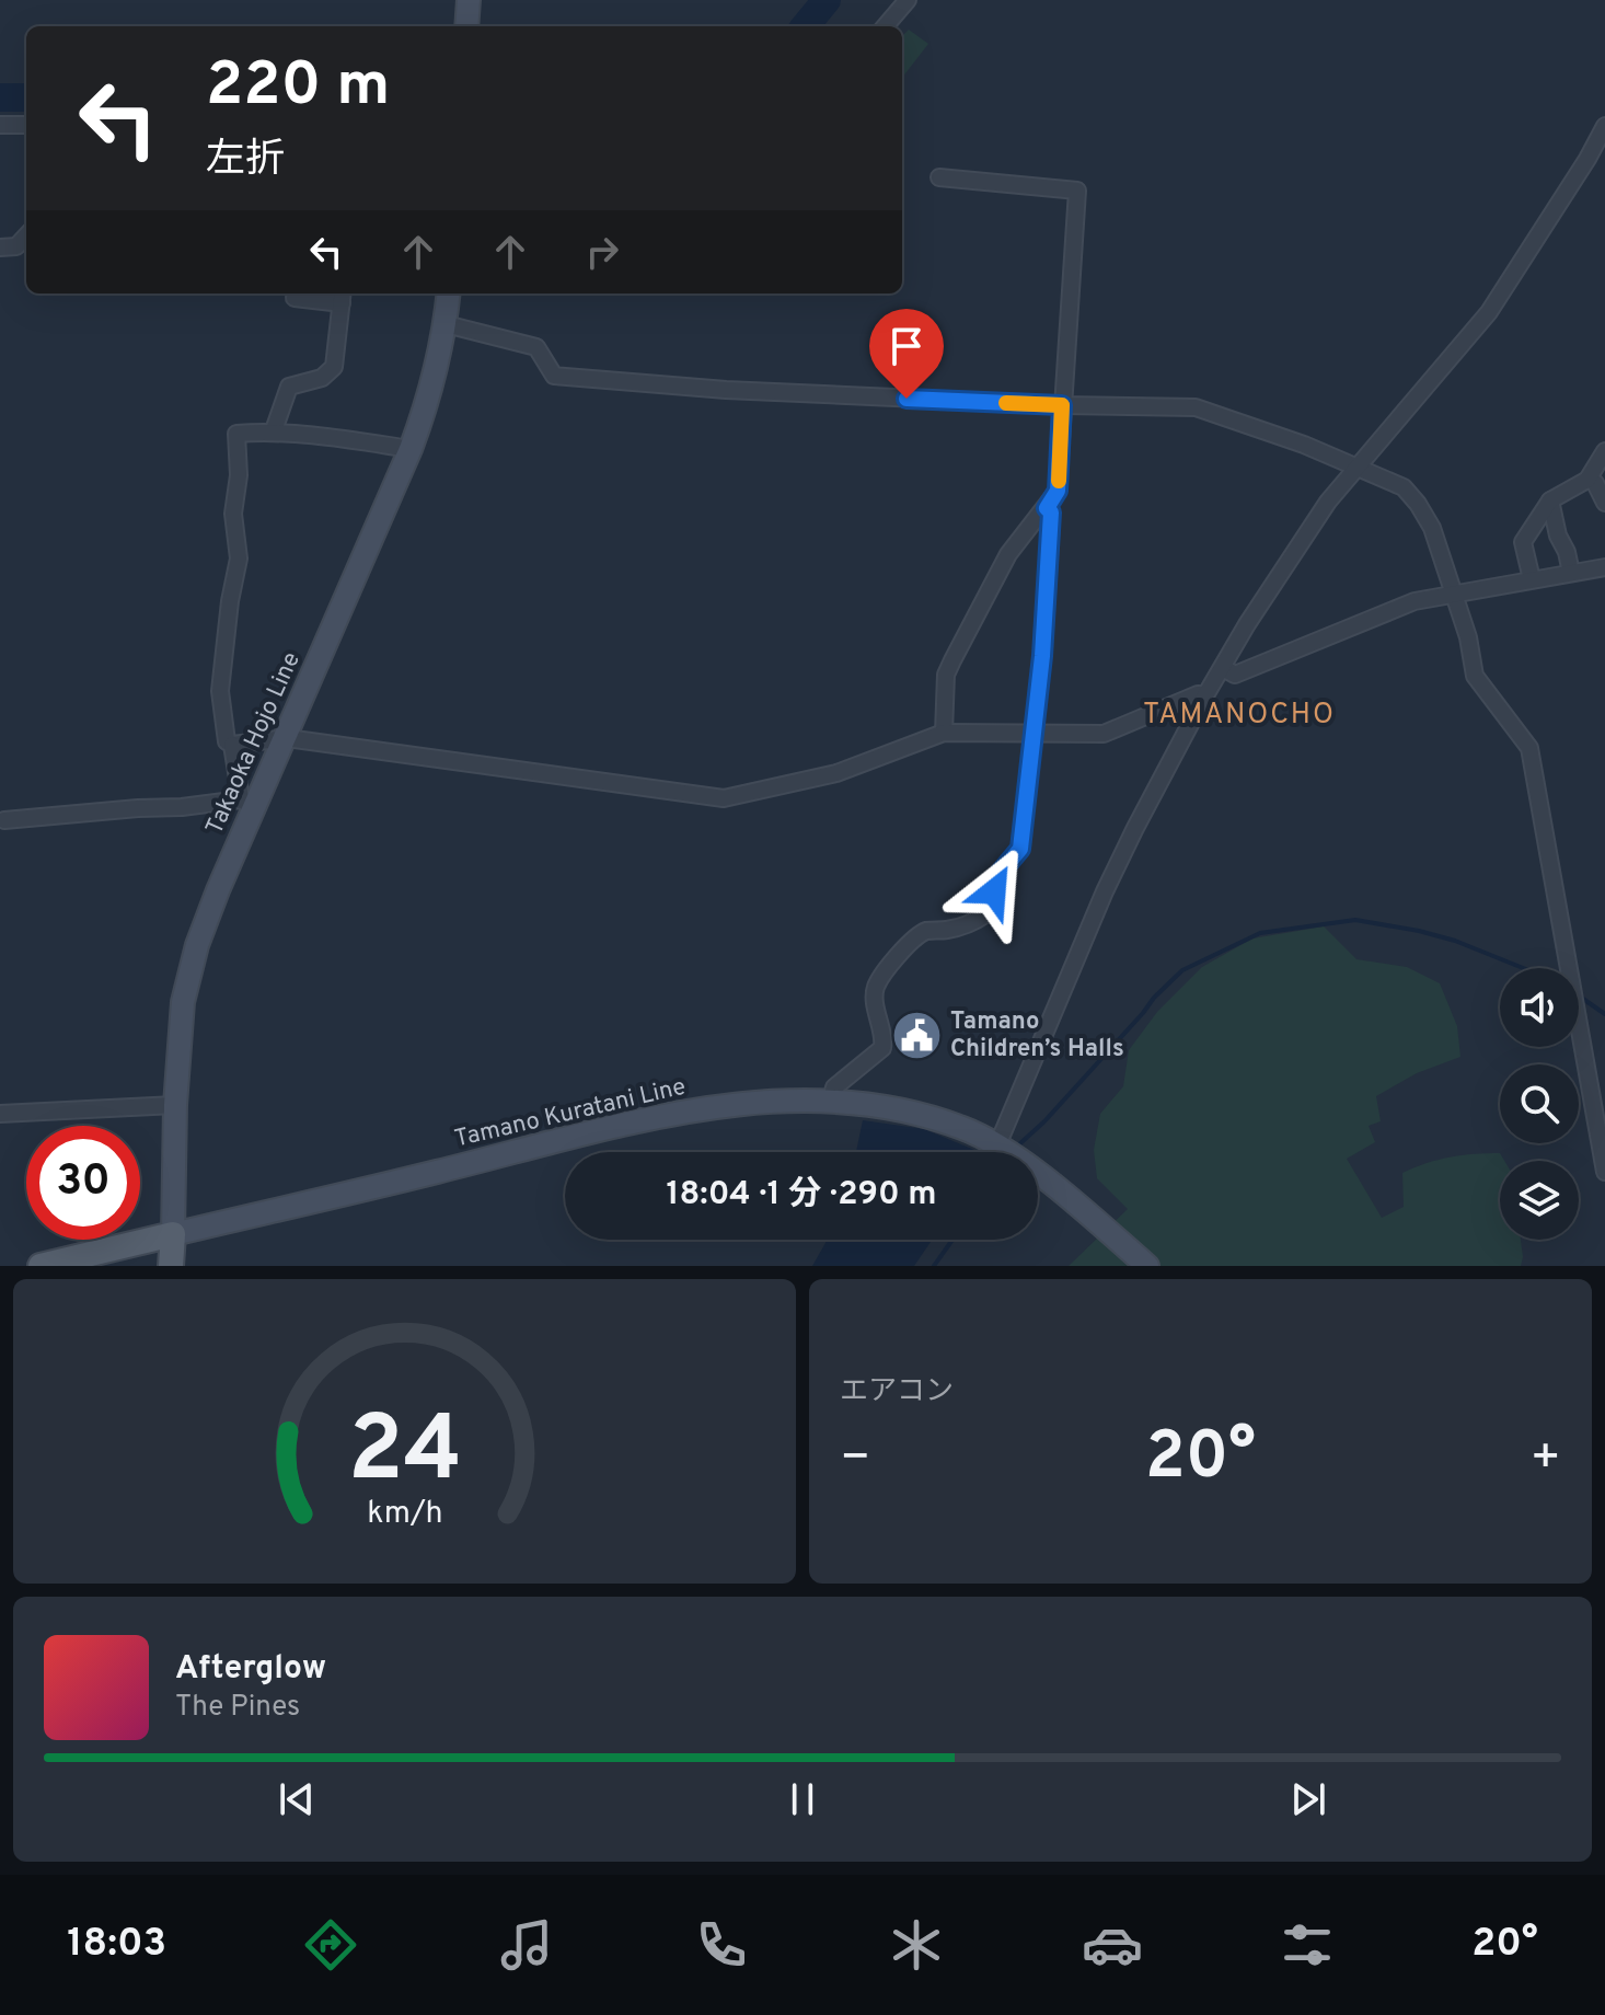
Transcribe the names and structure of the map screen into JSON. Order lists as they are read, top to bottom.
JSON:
{
  "streets": {
    "main road": ["Takaoka Hojo Line", "Tamano Kuratani Line"]
  },
  "crossings": [
    ["Takaoka Hojo Line", "Tamano Kuratani Line"]
  ],
  "districts": ["TAMANOCHO"],
  "places": {
    "public building": ["Tamano Children’s Halls"]
  },
  "page": {
    "turn": ["220 m", "左折"],
    "limit": "30",
    "trip": "18:04 · 1 分 · 290 m",
    "tile": "エアコン",
    "heat": ["−", "20°", "+"],
    "song": ["Afterglow", "The Pines"],
    "tabs": ["18:03", "20°"],
    "gauge": ["24", "km/h"]
  }
}
